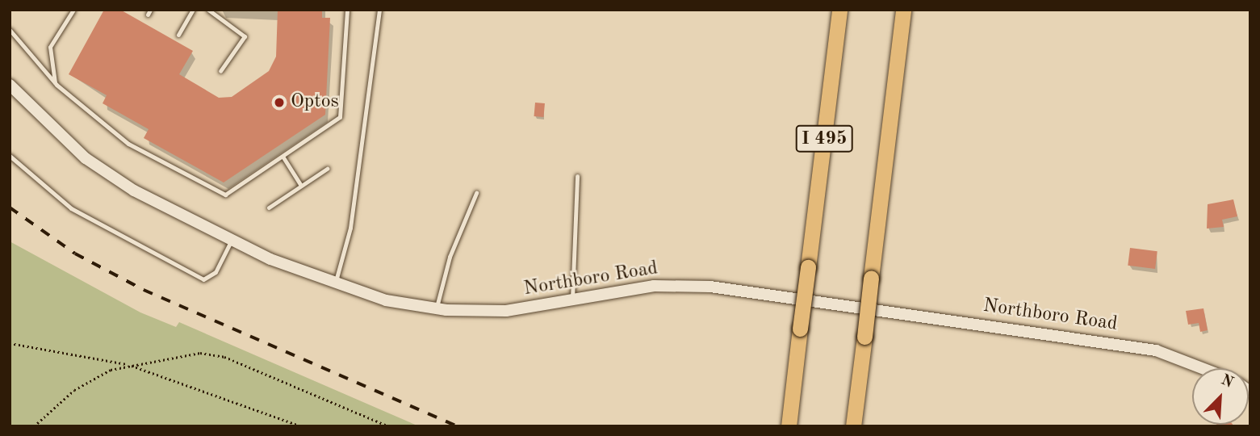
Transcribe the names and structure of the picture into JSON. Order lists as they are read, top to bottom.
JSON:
{
  "streets": {
    "highway": ["I 495"],
    "main road": ["Northboro Road"]
  },
  "places": ["Optos"],
  "north": "top right"
}
